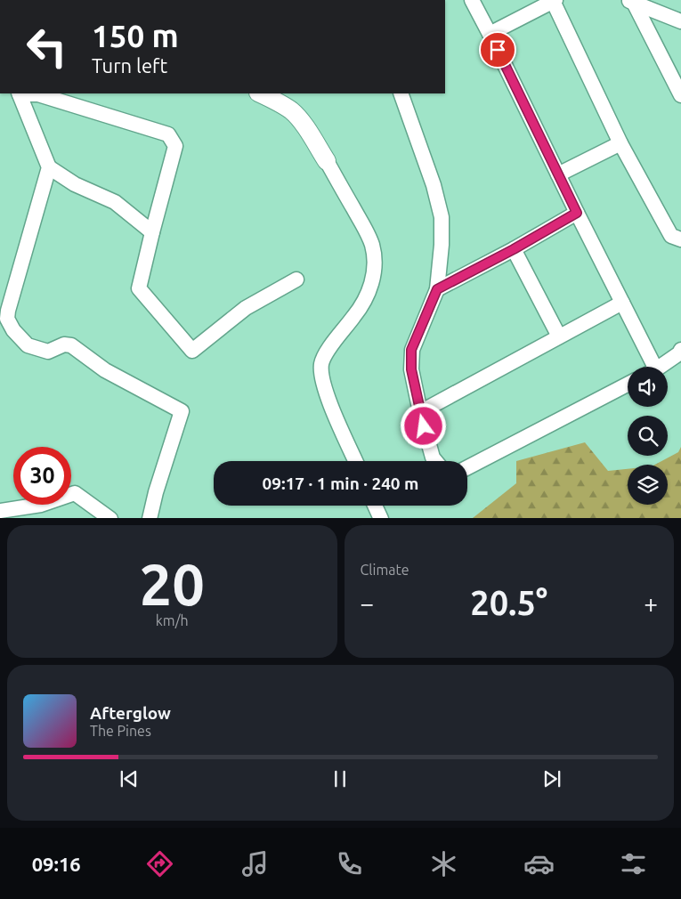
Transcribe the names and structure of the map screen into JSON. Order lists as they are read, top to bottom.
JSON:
{
  "page": {
    "turn": ["150 m", "Turn left"],
    "limit": "30",
    "trip": "09:17 · 1 min · 240 m",
    "tile": [
      ["20", "km/h"],
      "Climate"
    ],
    "heat": ["−", "20.5°", "+"],
    "song": ["Afterglow", "The Pines"],
    "tabs": "09:16"
  }
}
